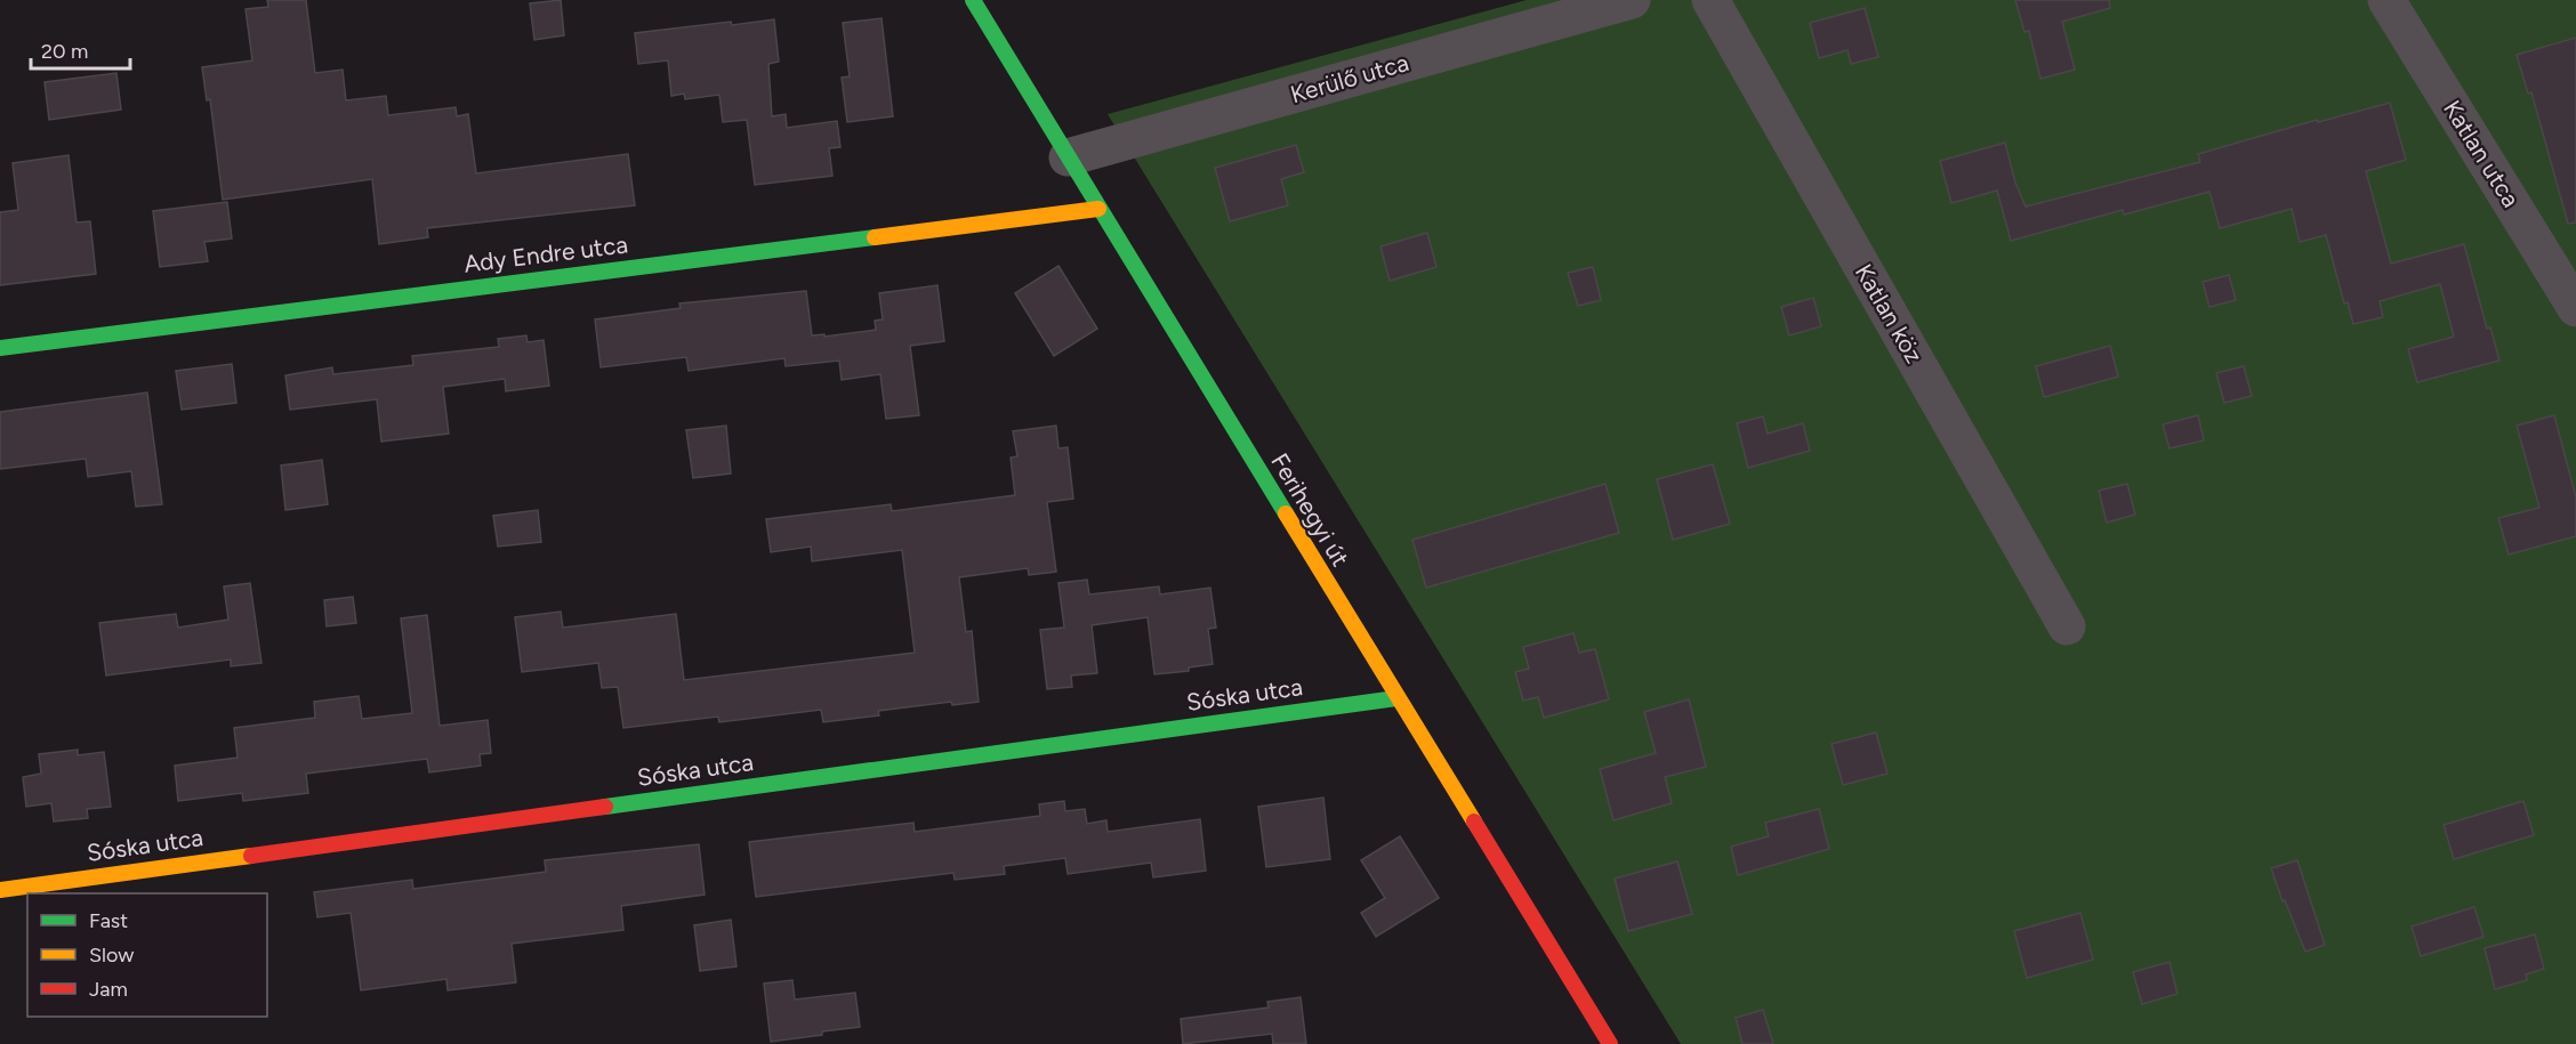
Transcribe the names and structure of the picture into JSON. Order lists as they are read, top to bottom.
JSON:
{
  "streets": {
    "street": [
      "Kerülő utca",
      "Katlan utca",
      "Ady Endre utca",
      "Katlan köz",
      "Ferihegyi út",
      "Sóska utca"
    ]
  },
  "crossings": [
    ["Kerülő utca", "Ferihegyi út"],
    ["Ady Endre utca", "Ferihegyi út"],
    ["Ferihegyi út", "Sóska utca"]
  ],
  "legend": ["Fast", "Slow", "Jam"],
  "scale_bar": "20 m"
}
